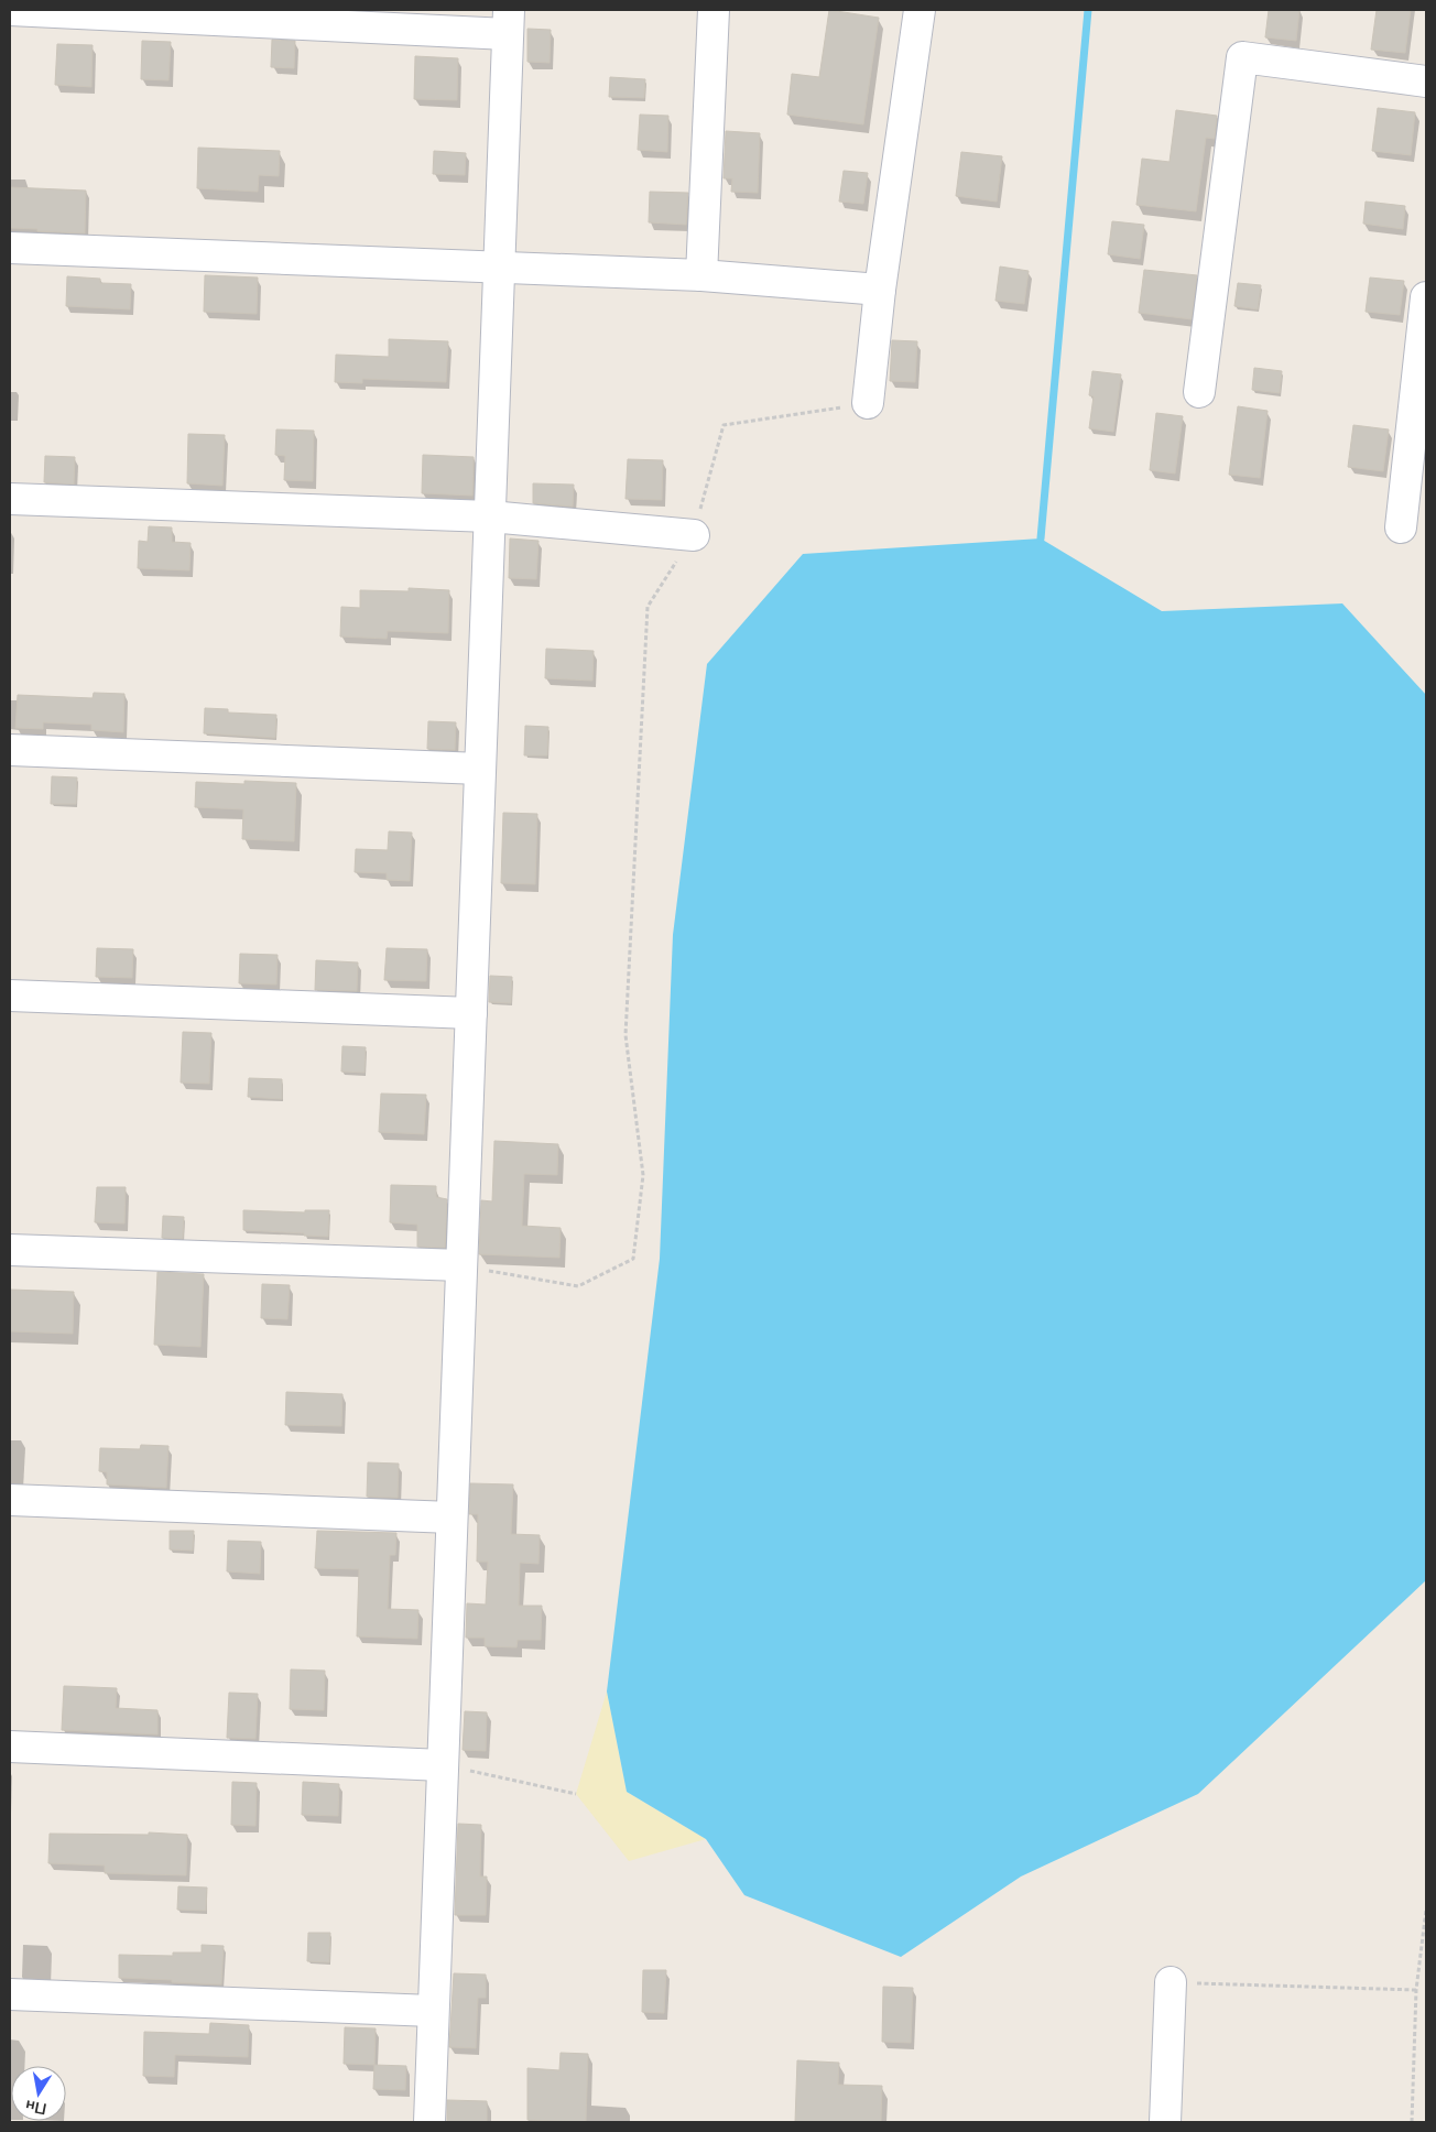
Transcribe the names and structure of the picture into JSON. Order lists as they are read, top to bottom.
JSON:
{
  "north": "bottom"
}
